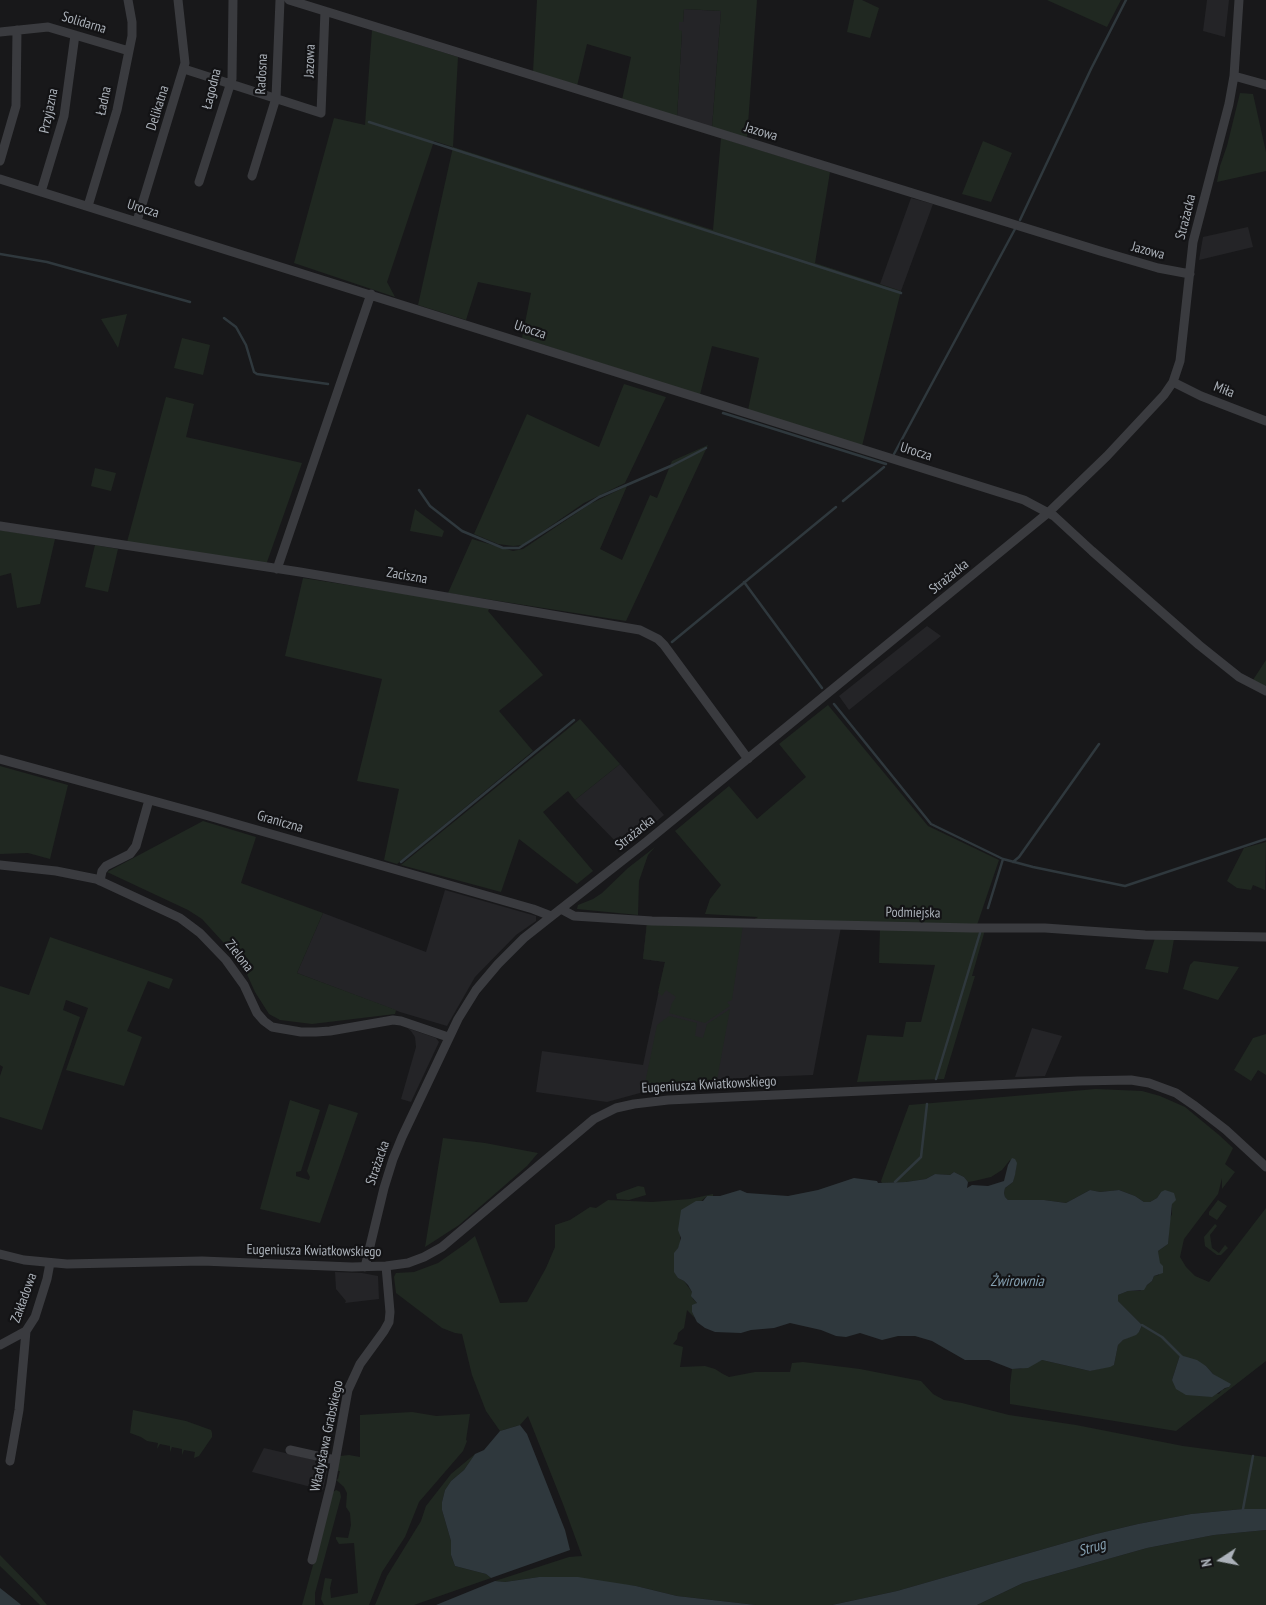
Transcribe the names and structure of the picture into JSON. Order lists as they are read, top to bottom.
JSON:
{
  "streets": {
    "street": [
      "Solidarna",
      "Jazowa",
      "Radosna",
      "Łagodna",
      "Ładna",
      "Delikatna",
      "Przyjazna",
      "Urocza",
      "Strażacka",
      "Miła",
      "Zaciszna",
      "Graniczna",
      "Podmiejska",
      "Zielona",
      "Eugeniusza Kwiatkowskiego",
      "Zakładowa",
      "Władysława Grabskiego"
    ]
  },
  "crossings": [
    ["Solidarna", "Ładna"],
    ["Solidarna", "Przyjazna"],
    ["Jazowa", "Radosna"],
    ["Jazowa", "Strażacka"],
    ["Ładna", "Urocza"],
    ["Delikatna", "Urocza"],
    ["Przyjazna", "Urocza"],
    ["Urocza", "Strażacka"],
    ["Strażacka", "Miła"],
    ["Strażacka", "Zaciszna"],
    ["Strażacka", "Graniczna"],
    ["Strażacka", "Podmiejska"],
    ["Strażacka", "Zielona"],
    ["Strażacka", "Eugeniusza Kwiatkowskiego"],
    ["Eugeniusza Kwiatkowskiego", "Zakładowa"],
    ["Eugeniusza Kwiatkowskiego", "Władysława Grabskiego"]
  ],
  "water": ["Żwirownia", "Strug"],
  "north": "left"
}
